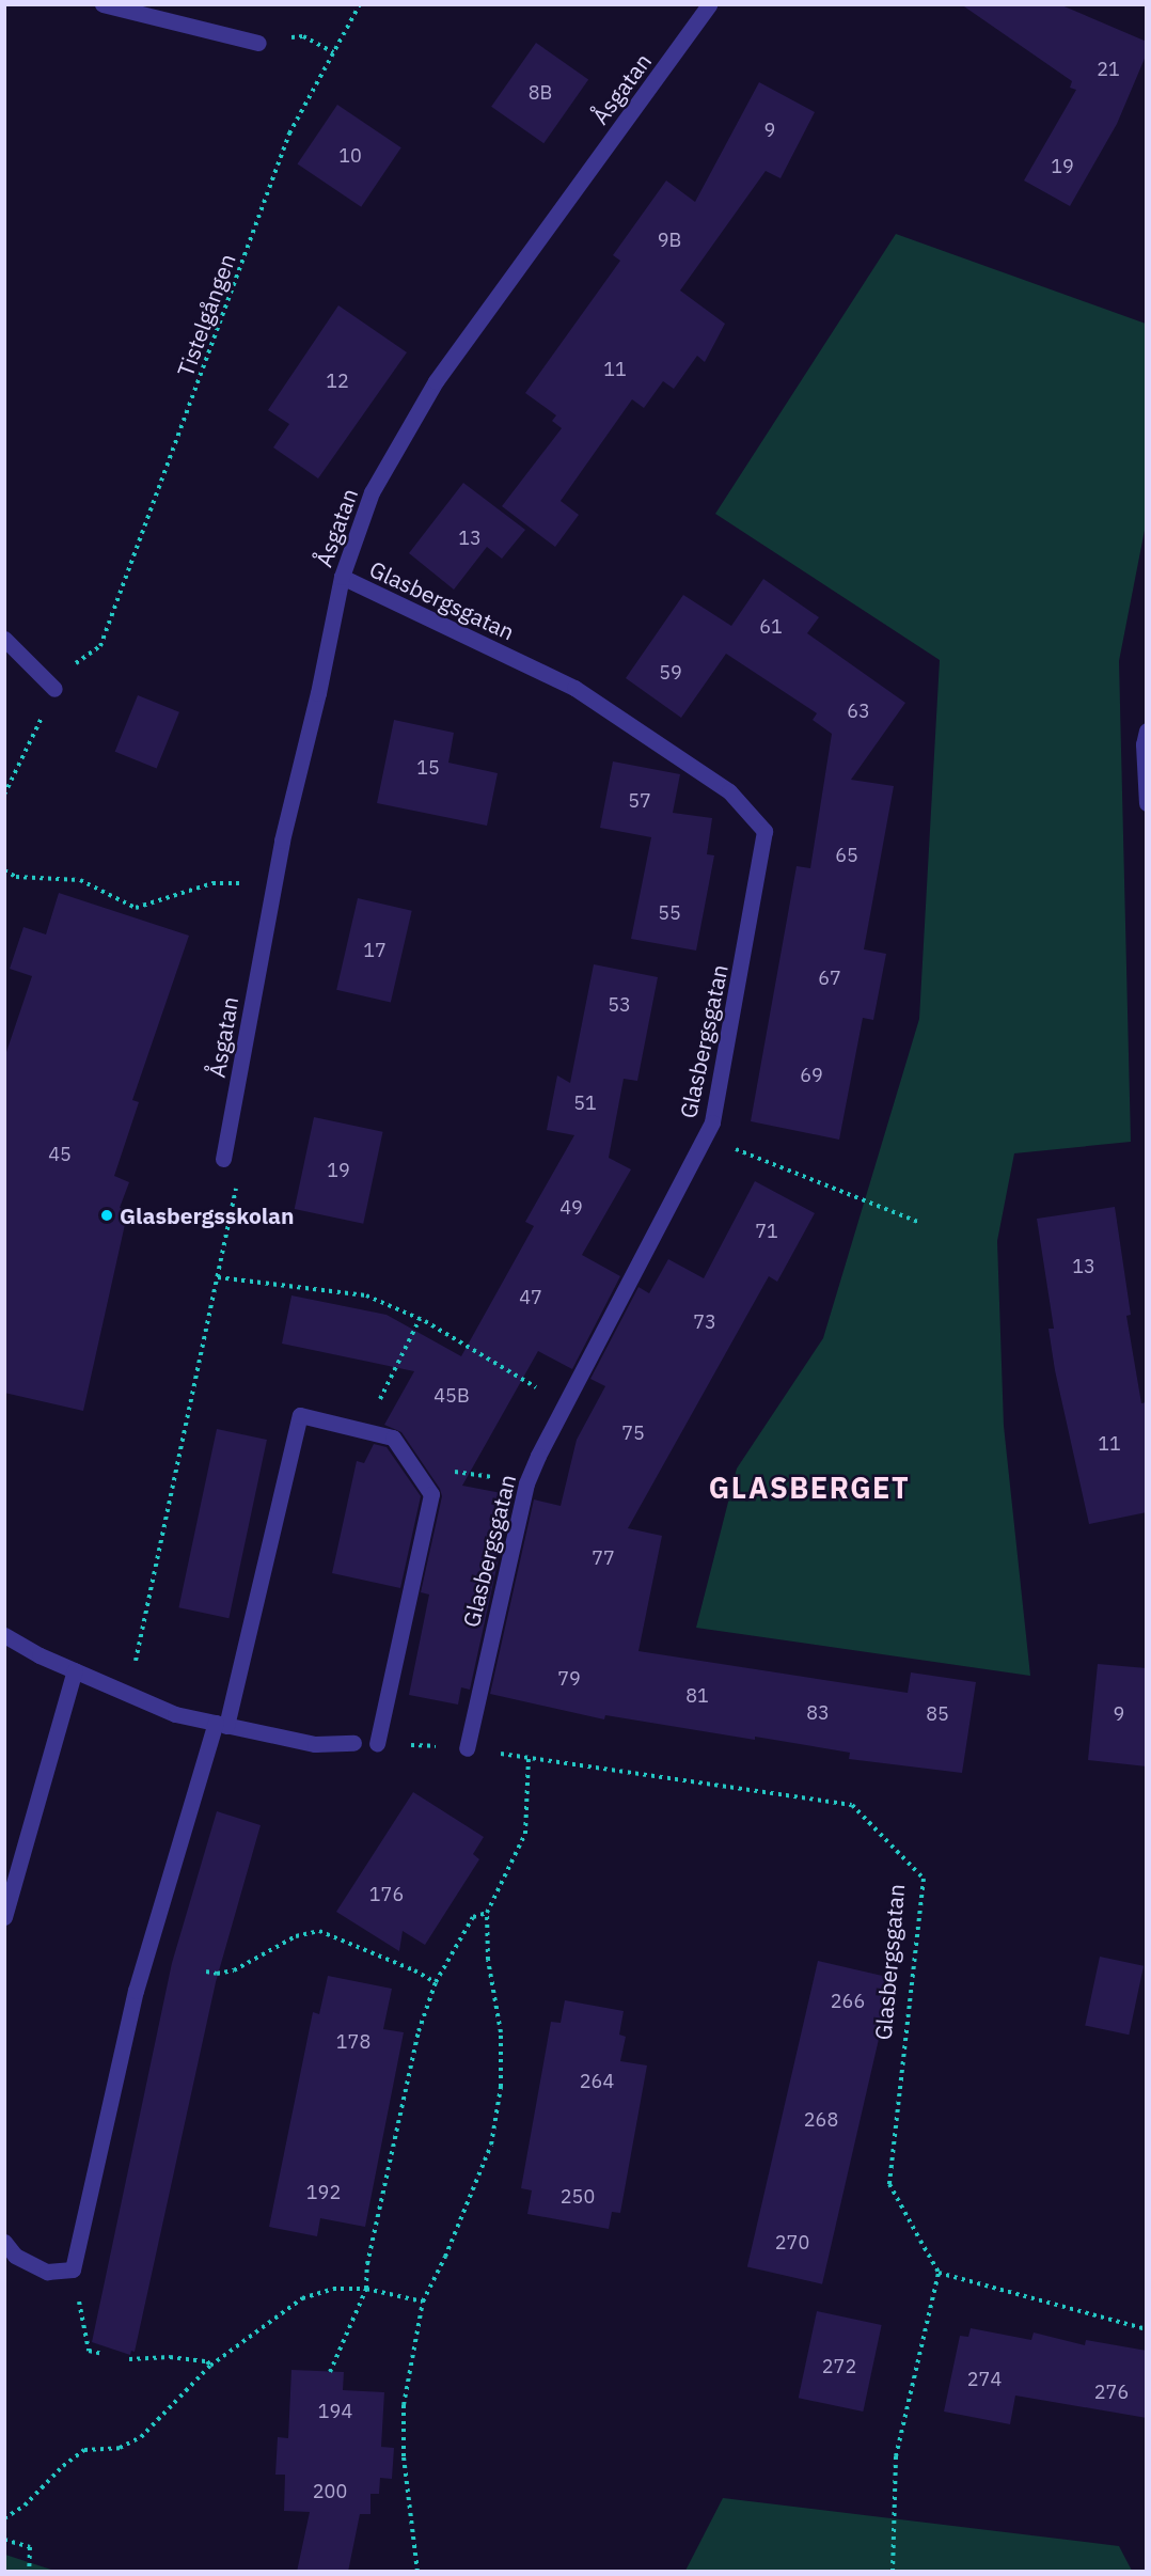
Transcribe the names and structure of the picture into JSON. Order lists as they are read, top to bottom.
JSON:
{
  "streets": {
    "street": ["Åsgatan", "Glasbergsgatan"],
    "path": ["Tistelgången"]
  },
  "crossings": [
    ["Åsgatan", "Glasbergsgatan"]
  ],
  "districts": ["GLASBERGET"],
  "places": ["Glasbergsskolan"],
  "house_numbers": [
    "21",
    "8B",
    "9",
    "10",
    "19",
    "9B",
    "11",
    "12",
    "13",
    "61",
    "59",
    "63",
    "15",
    "57",
    "65",
    "55",
    "17",
    "67",
    "53",
    "69",
    "51",
    "45",
    "19",
    "49",
    "71",
    "13",
    "47",
    "73",
    "45B",
    "75",
    "11",
    "77",
    "79",
    "81",
    "83",
    "85",
    "9",
    "176",
    "266",
    "178",
    "264",
    "268",
    "192",
    "250",
    "270",
    "272",
    "274",
    "276",
    "194",
    "200"
  ]
}
